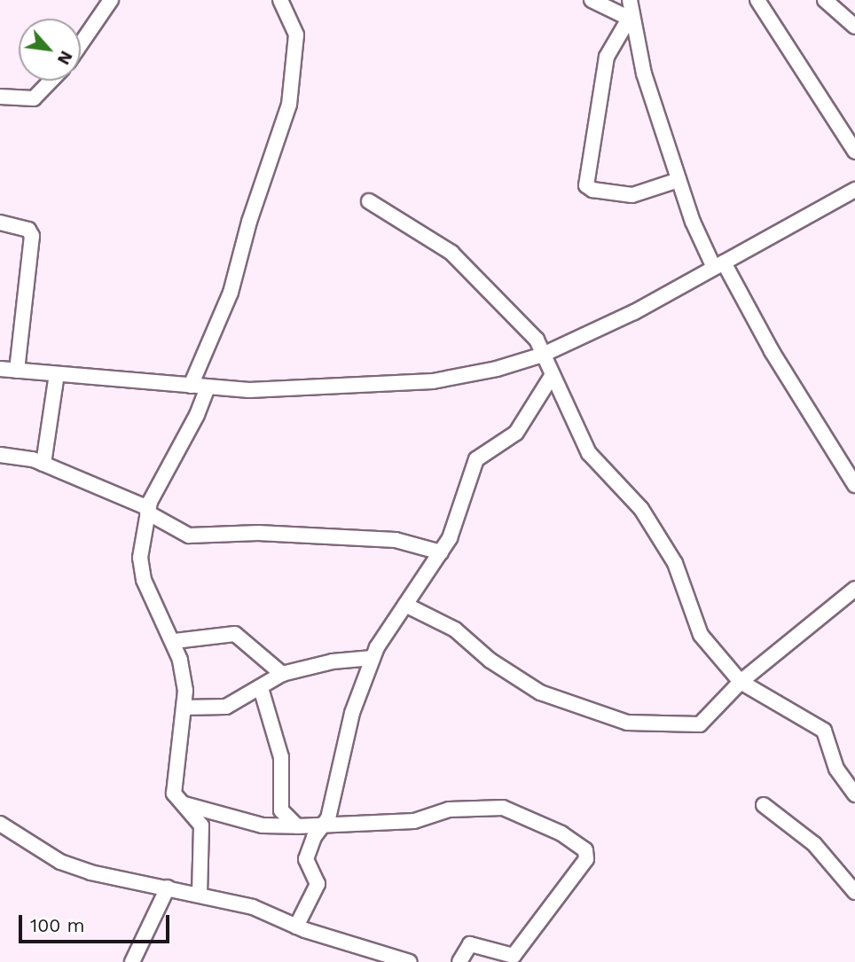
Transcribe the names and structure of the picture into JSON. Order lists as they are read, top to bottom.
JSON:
{
  "scale_bar": "100 m",
  "north": "bottom right"
}
